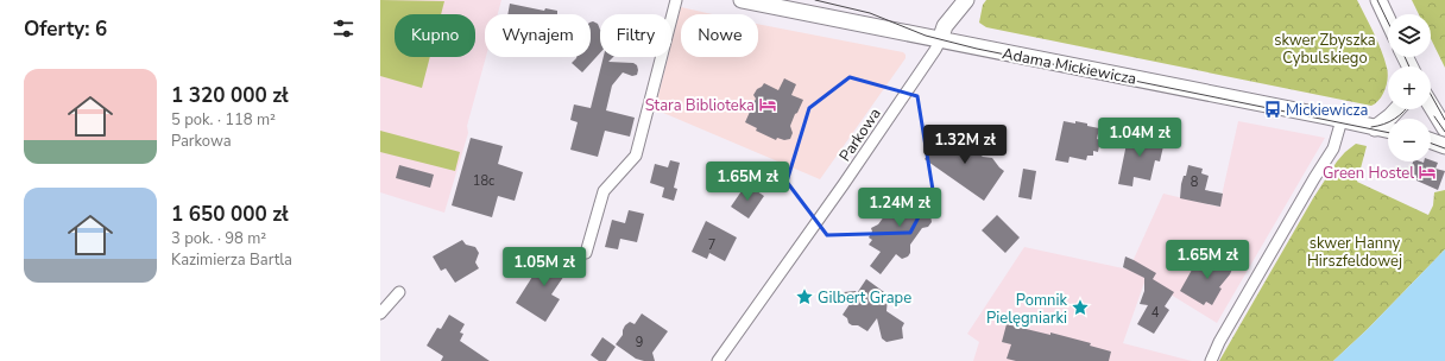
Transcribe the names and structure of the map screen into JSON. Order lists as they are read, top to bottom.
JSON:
{
  "streets": {
    "main road": ["Adama Mickiewicza"],
    "street": ["Parkowa"]
  },
  "crossings": [
    ["Adama Mickiewicza", "Parkowa"]
  ],
  "parks": ["skwer Zbyszka Cybulskiego", "skwer Hanny Hirszfeldowej"],
  "places": {
    "hotel": ["Stara Biblioteka", "Green Hostel"],
    "bus stop": ["Mickiewicza"],
    "place": ["Gilbert Grape", "Pomnik Pielęgniarki"]
  },
  "house_numbers": [
    "18c",
    "8",
    "7",
    "4",
    "9"
  ],
  "page": {
    "heading": "Oferty: 6",
    "map_buttons": ["+", "−"],
    "chip": [
      "Kupno",
      "Wynajem",
      "Filtry",
      "Nowe"
    ],
    "list": [
      {
        "name": "1 320 000 zł",
        "note": "5 pok. · 118 m² · Parkowa"
      },
      {
        "name": "1 650 000 zł",
        "note": "3 pok. · 98 m² · Kazimierza Bartla"
      }
    ],
    "price": [
      "1.04M zł",
      "1.32M zł",
      "1.65M zł",
      "1.24M zł",
      "1.65M zł",
      "1.05M zł"
    ]
  }
}
